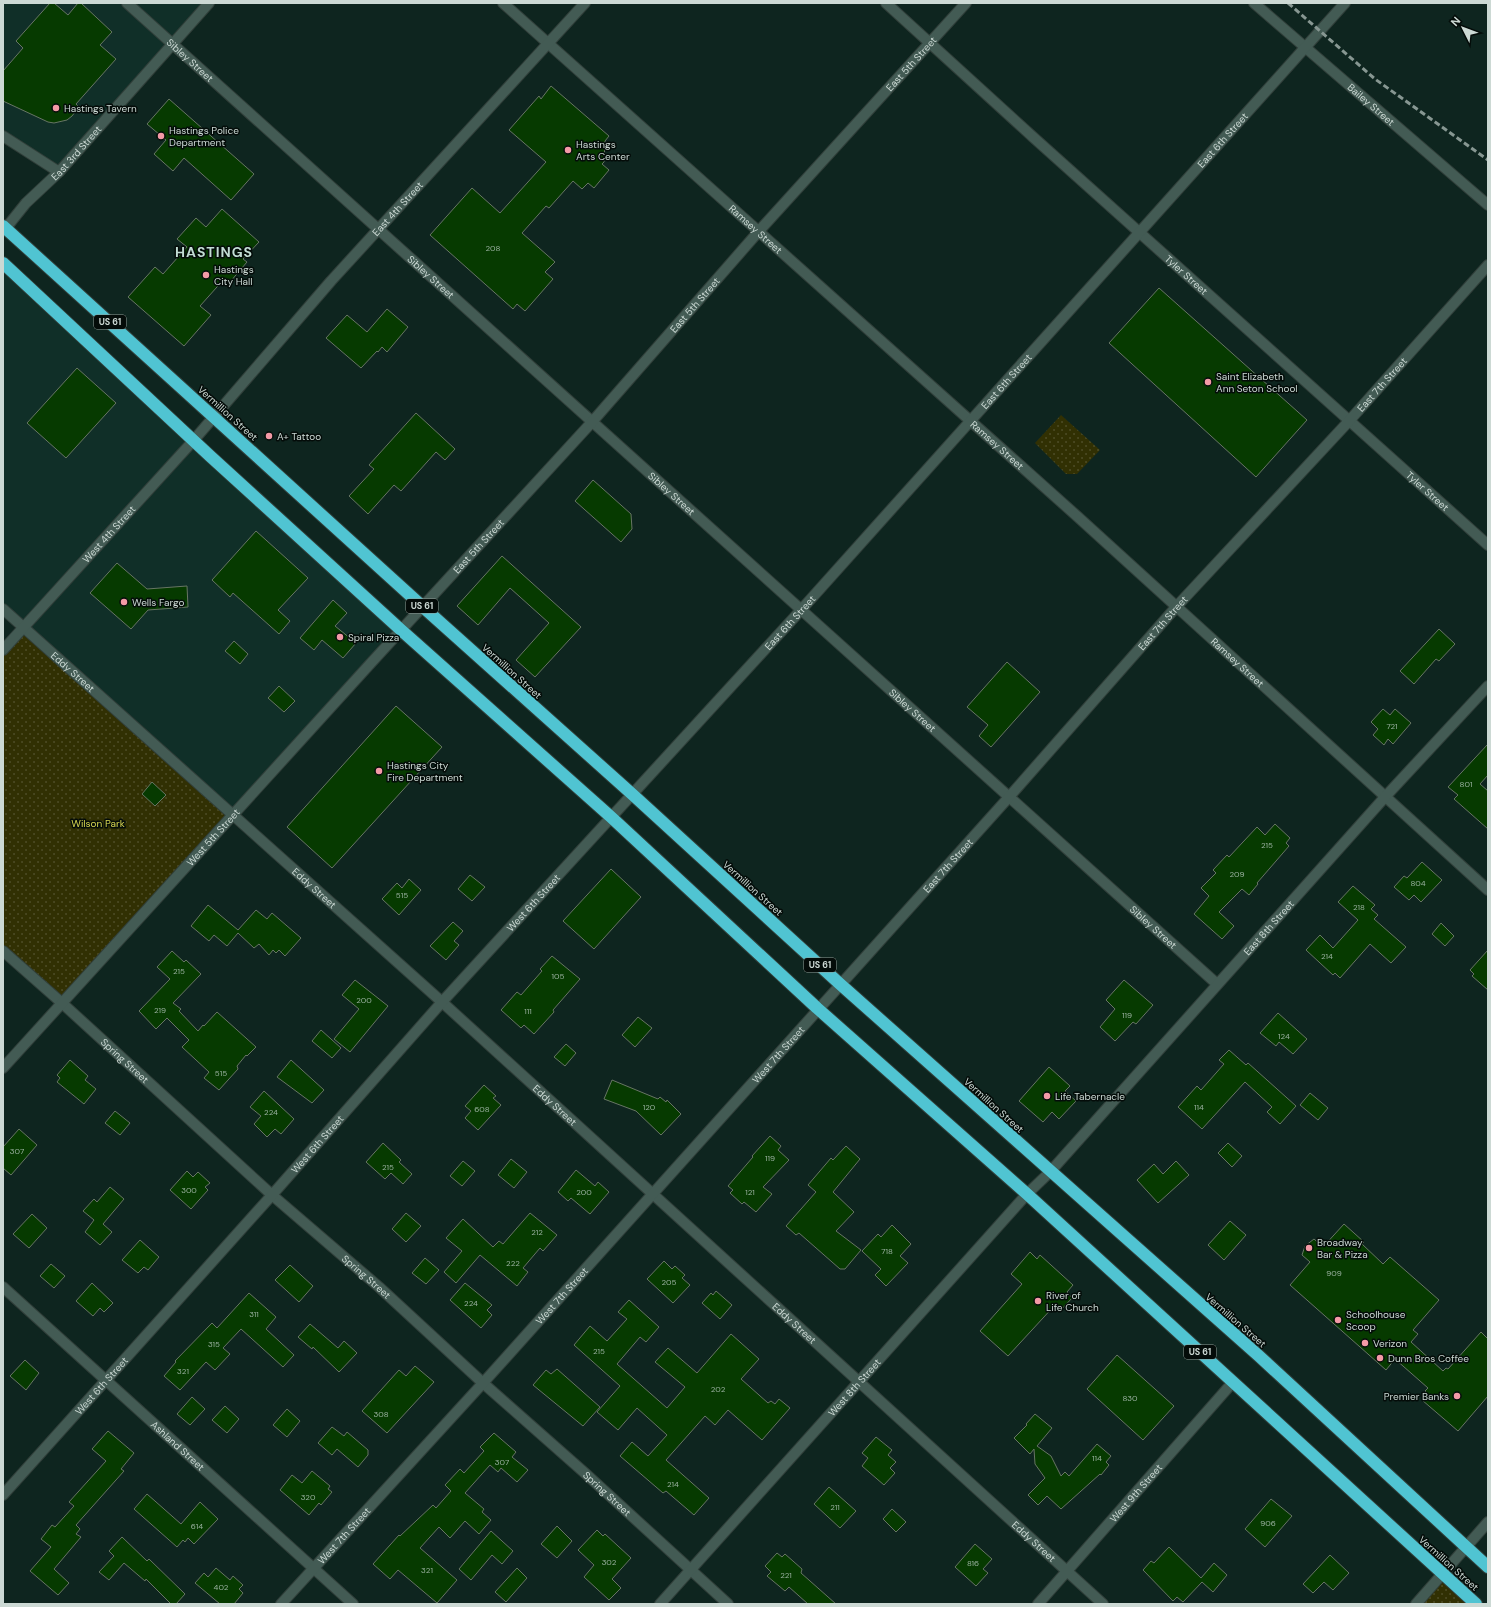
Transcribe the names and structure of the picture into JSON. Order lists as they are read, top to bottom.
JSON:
{
  "streets": {
    "highway": ["US 61", "Vermillion Street"],
    "street": [
      "Sibley Street",
      "East 5th Street",
      "Bailey Street",
      "East 6th Street",
      "East 3rd Street",
      "East 4th Street",
      "Ramsey Street",
      "Tyler Street",
      "East 7th Street",
      "West 4th Street",
      "Eddy Street",
      "West 5th Street",
      "West 6th Street",
      "East 8th Street",
      "West 7th Street",
      "Spring Street",
      "West 8th Street",
      "Ashland Street",
      "West 9th Street"
    ]
  },
  "crossings": [
    ["Sibley Street", "East 5th Street"],
    ["Sibley Street", "East 6th Street"],
    ["Sibley Street", "East 3rd Street"],
    ["Sibley Street", "East 4th Street"],
    ["Sibley Street", "East 7th Street"],
    ["Sibley Street", "East 8th Street"],
    ["East 5th Street", "Ramsey Street"],
    ["East 5th Street", "Tyler Street"],
    ["East 5th Street", "Vermillion Street"],
    ["East 5th Street", "West 5th Street"],
    ["Bailey Street", "East 6th Street"],
    ["East 6th Street", "Ramsey Street"],
    ["East 6th Street", "Tyler Street"],
    ["East 6th Street", "Vermillion Street"],
    ["East 6th Street", "West 6th Street"],
    ["East 3rd Street", "Vermillion Street"],
    ["East 4th Street", "Ramsey Street"],
    ["East 4th Street", "Vermillion Street"],
    ["East 4th Street", "West 4th Street"],
    ["Ramsey Street", "East 7th Street"],
    ["Ramsey Street", "East 8th Street"],
    ["Tyler Street", "East 7th Street"],
    ["East 7th Street", "Vermillion Street"],
    ["East 7th Street", "West 7th Street"],
    ["Vermillion Street", "West 4th Street"],
    ["Vermillion Street", "West 5th Street"],
    ["Vermillion Street", "West 6th Street"],
    ["Vermillion Street", "East 8th Street"],
    ["Vermillion Street", "West 7th Street"],
    ["Vermillion Street", "West 8th Street"],
    ["Vermillion Street", "West 9th Street"],
    ["West 4th Street", "Eddy Street"],
    ["Eddy Street", "West 5th Street"],
    ["Eddy Street", "West 6th Street"],
    ["Eddy Street", "West 7th Street"],
    ["Eddy Street", "West 8th Street"],
    ["Eddy Street", "West 9th Street"],
    ["West 5th Street", "Spring Street"],
    ["West 6th Street", "Spring Street"],
    ["West 6th Street", "Ashland Street"],
    ["East 8th Street", "West 8th Street"],
    ["West 7th Street", "Spring Street"],
    ["West 7th Street", "Ashland Street"],
    ["Spring Street", "West 8th Street"]
  ],
  "districts": ["HASTINGS"],
  "parks": ["Wilson Park"],
  "places": [
    "Hastings Tavern",
    "Hastings Police Department",
    "Hastings Arts Center",
    "Hastings City Hall",
    "Saint Elizabeth Ann Seton School",
    "A+ Tattoo",
    "Wells Fargo",
    "Spiral Pizza",
    "Hastings City Fire Department",
    "Life Tabernacle",
    "Broadway Bar & Pizza",
    "River of Life Church",
    "Schoolhouse Scoop",
    "Verizon",
    "Dunn Bros Coffee",
    "Premier Banks"
  ],
  "house_numbers": [
    "208",
    "721",
    "801",
    "215",
    "209",
    "804",
    "515",
    "218",
    "214",
    "215",
    "105",
    "200",
    "219",
    "111",
    "119",
    "124",
    "515",
    "120",
    "114",
    "608",
    "224",
    "307",
    "119",
    "215",
    "300",
    "200",
    "121",
    "212",
    "718",
    "222",
    "909",
    "205",
    "224",
    "311",
    "315",
    "215",
    "321",
    "202",
    "830",
    "308",
    "114",
    "307",
    "214",
    "320",
    "211",
    "906",
    "614",
    "302",
    "816",
    "321",
    "221",
    "402"
  ],
  "north": "top left"
}
